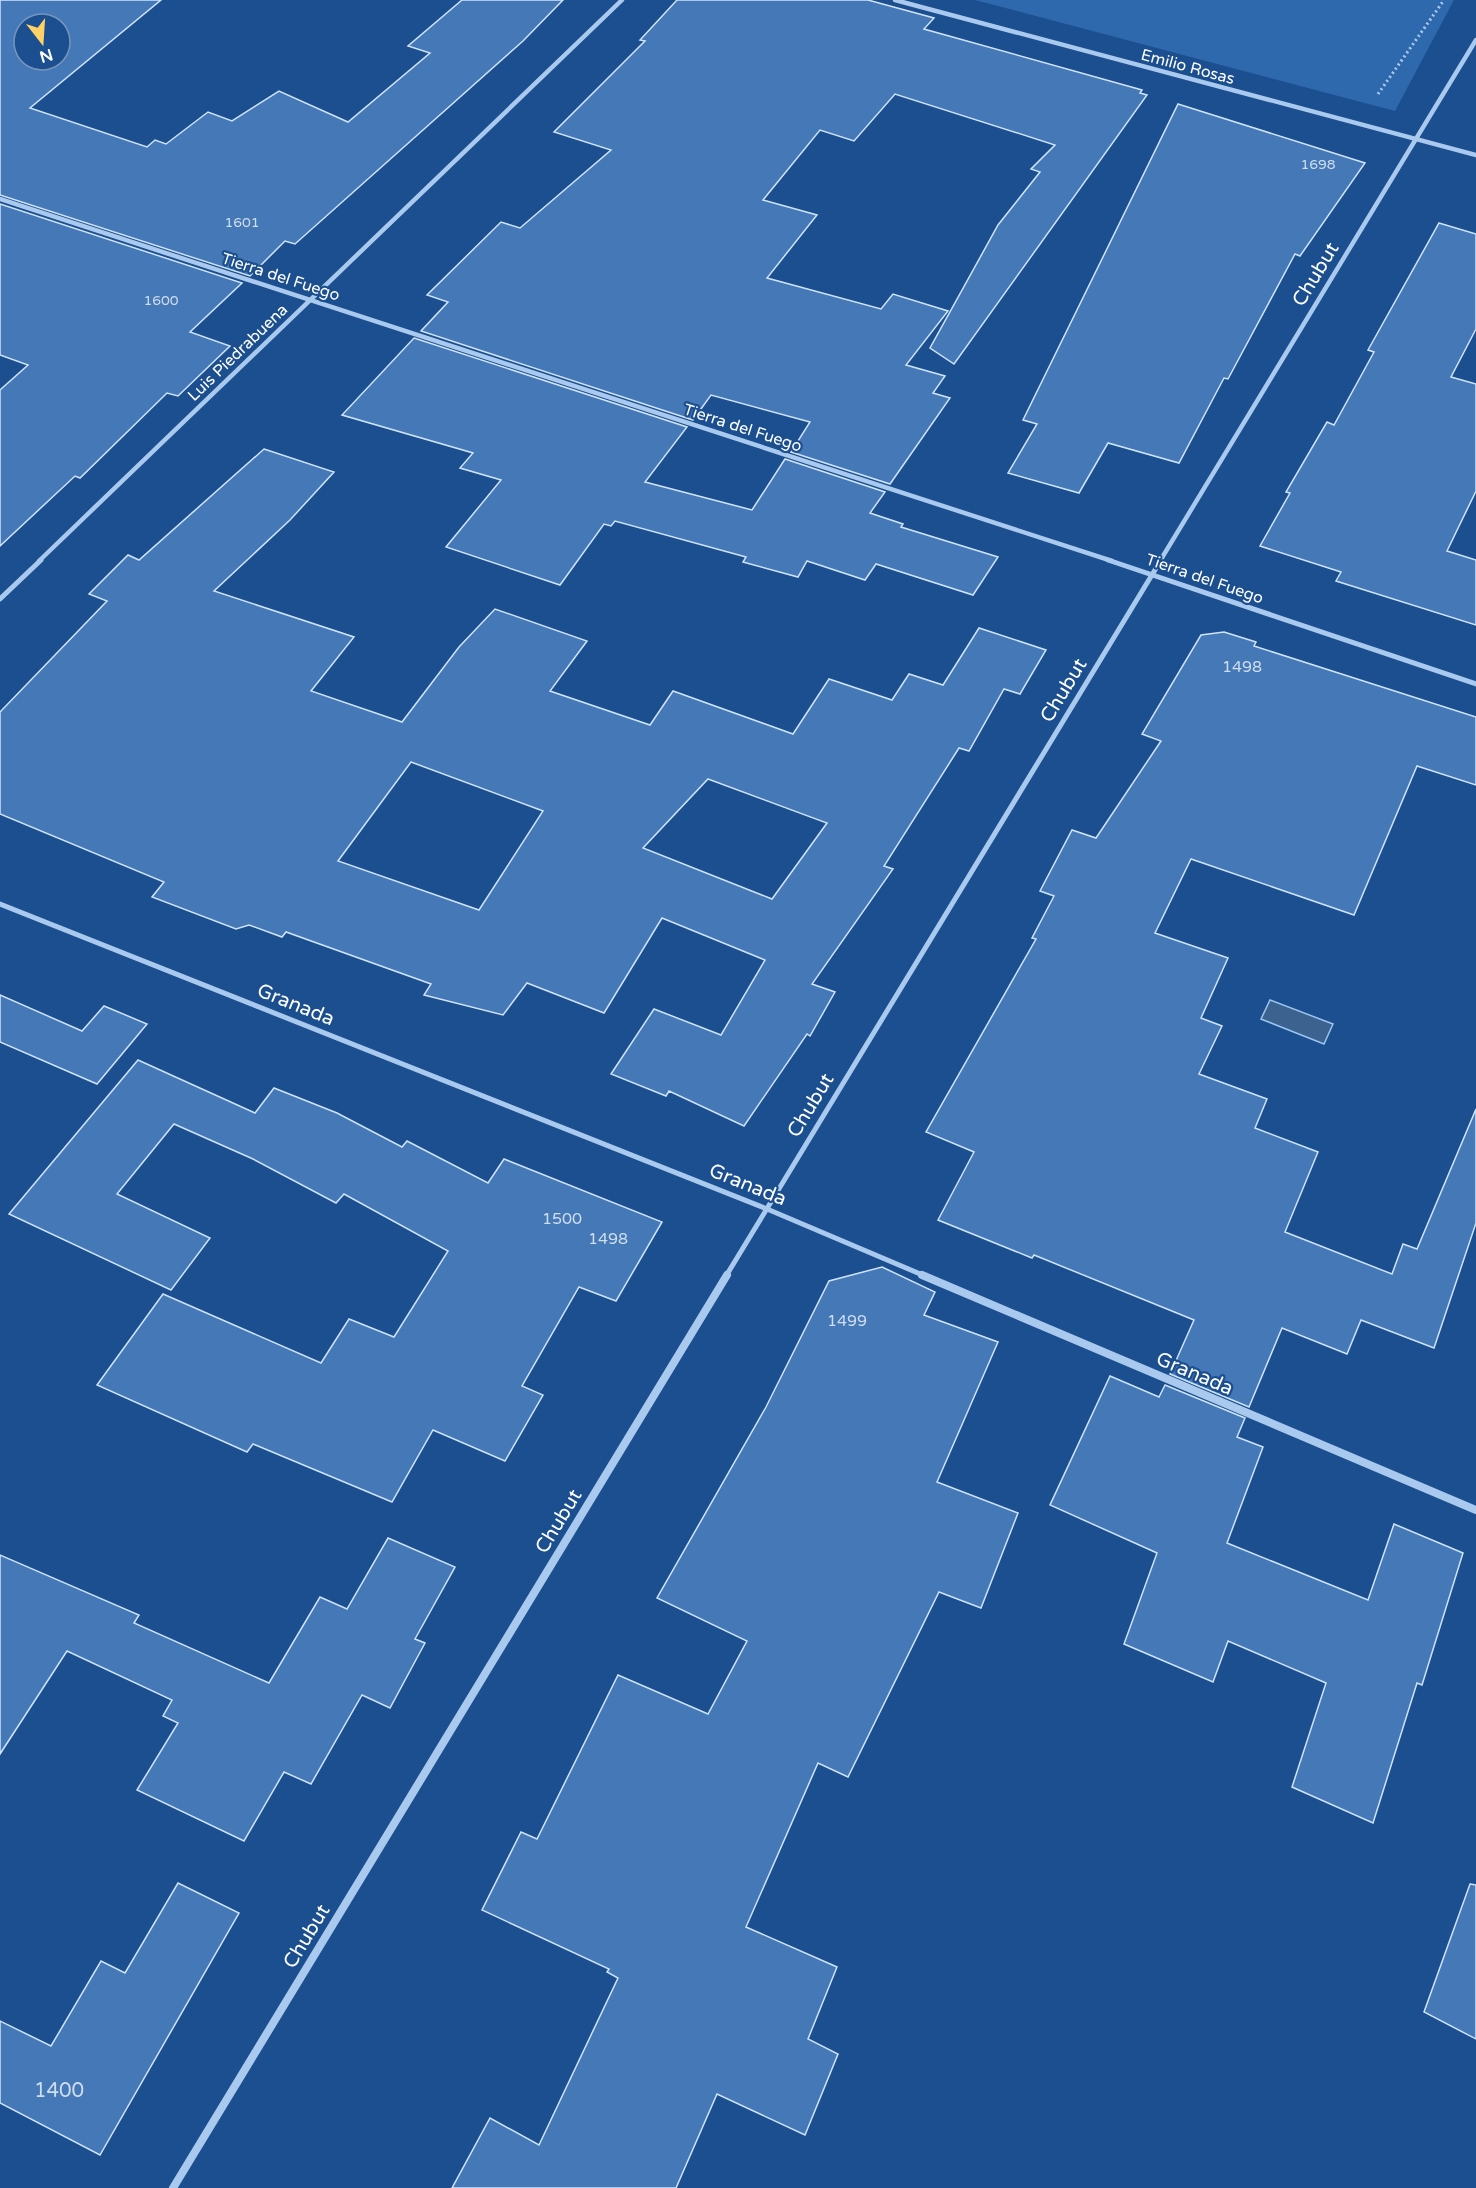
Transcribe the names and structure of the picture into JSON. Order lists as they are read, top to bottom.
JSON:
{
  "streets": {
    "street": [
      "Emilio Rosas",
      "Chubut",
      "Tierra del Fuego",
      "Luis Piedrabuena",
      "Granada"
    ]
  },
  "crossings": [
    ["Emilio Rosas", "Chubut"],
    ["Chubut", "Tierra del Fuego"],
    ["Chubut", "Granada"],
    ["Tierra del Fuego", "Luis Piedrabuena"]
  ],
  "house_numbers": [
    "1698",
    "1601",
    "1600",
    "1498",
    "1500",
    "1498",
    "1499",
    "1400"
  ],
  "north": "bottom"
}
